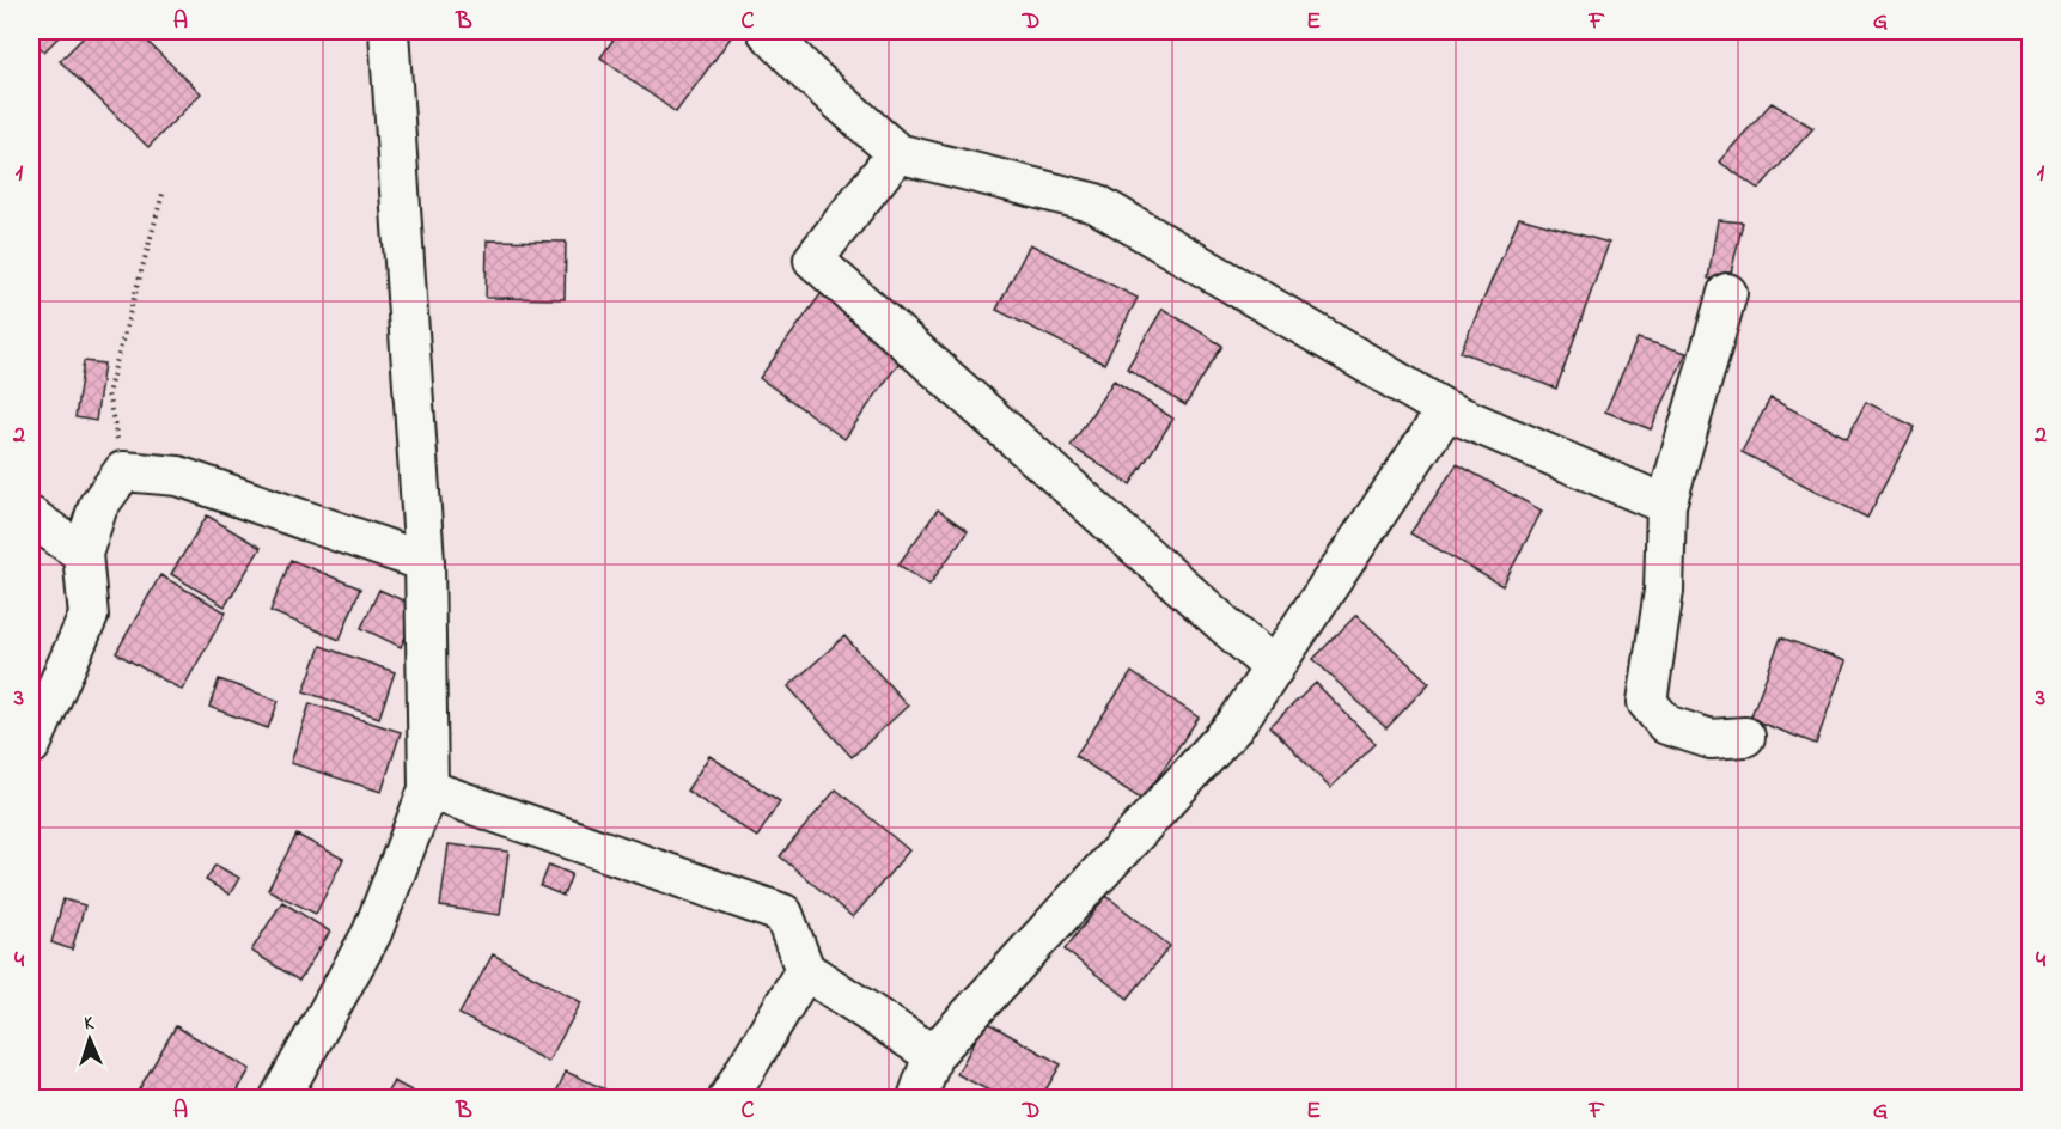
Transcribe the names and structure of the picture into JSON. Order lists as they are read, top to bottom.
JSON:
{
  "north": "top",
  "grid": {
    "columns": [
      "A",
      "B",
      "C",
      "D",
      "E",
      "F",
      "G"
    ],
    "rows": [
      "1",
      "2",
      "3",
      "4"
    ]
  }
}
